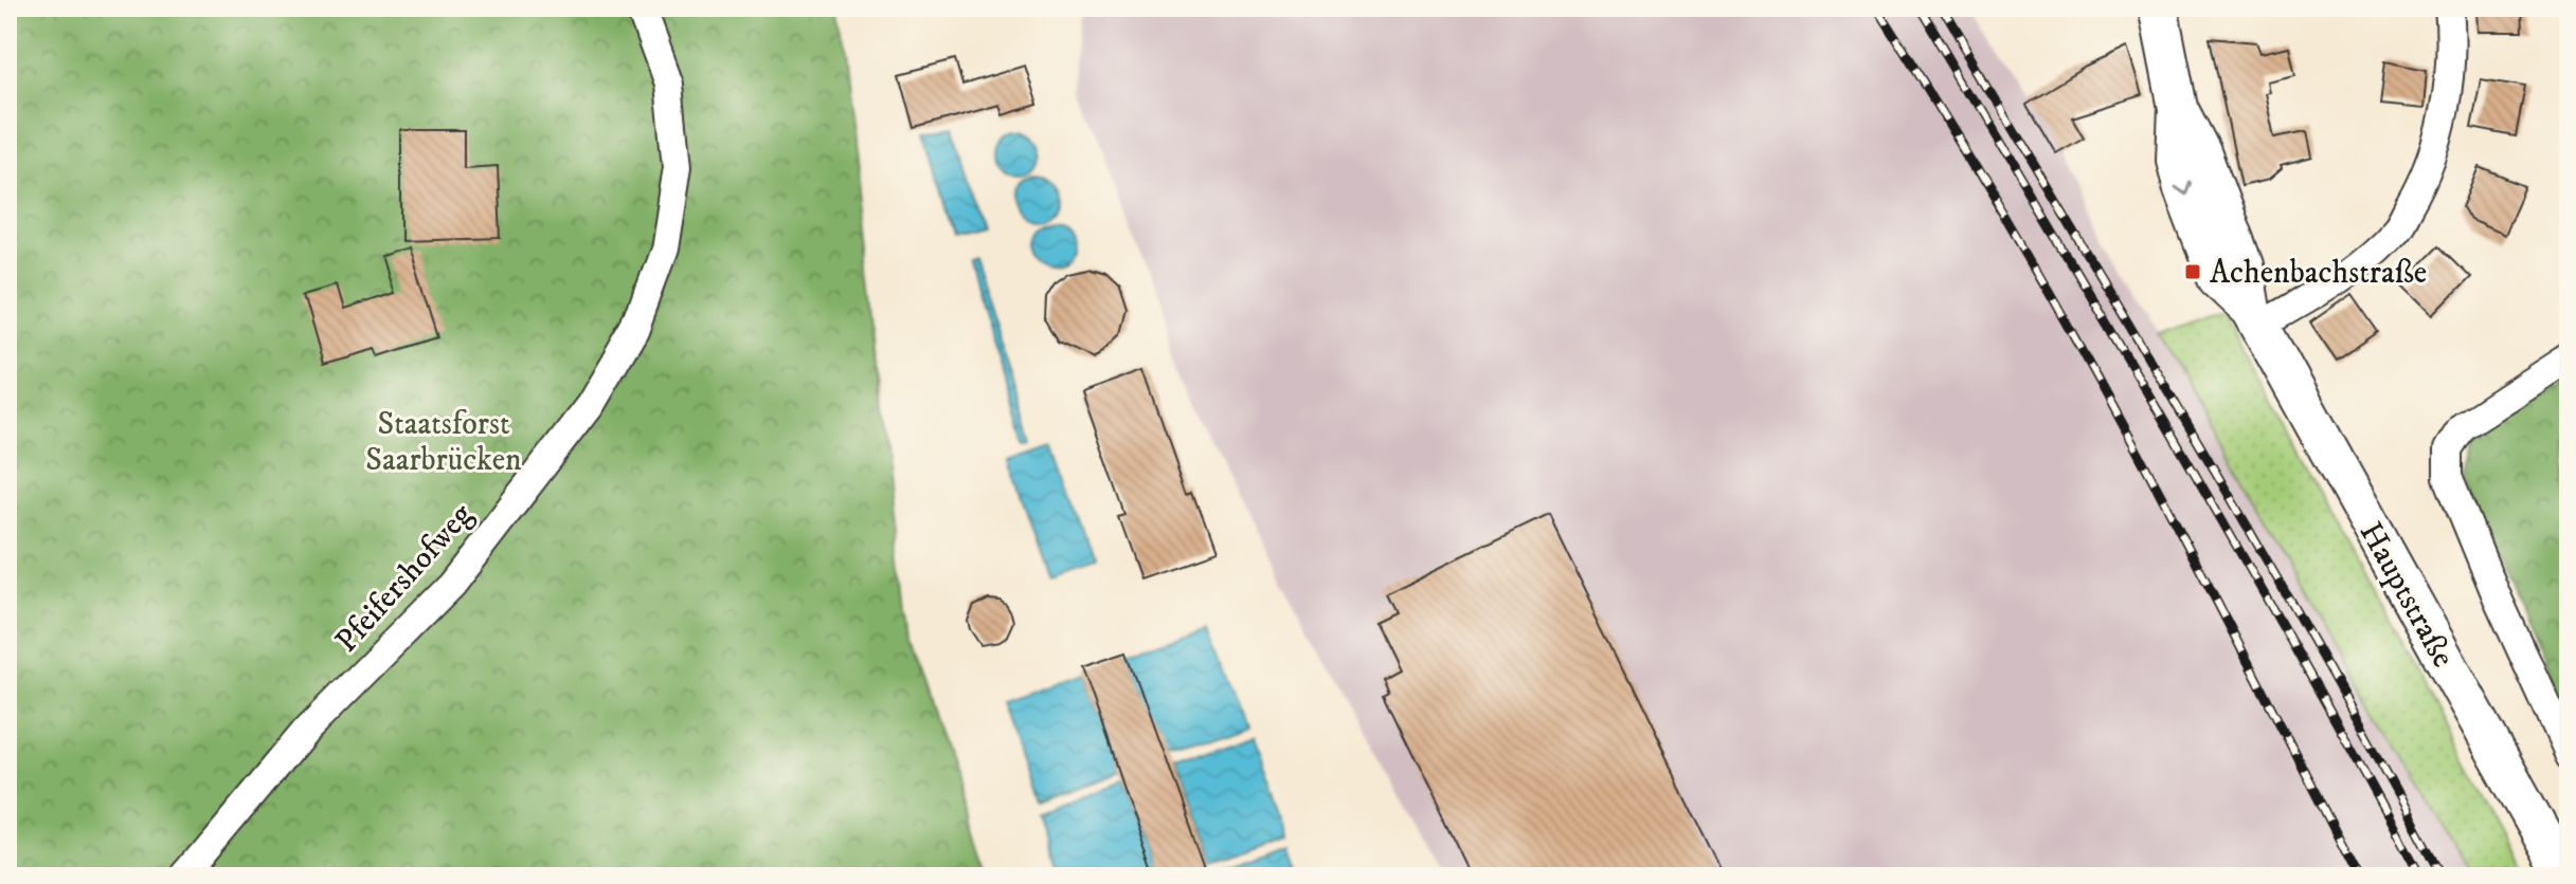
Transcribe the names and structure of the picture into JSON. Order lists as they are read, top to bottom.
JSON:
{
  "streets": {
    "main road": ["Hauptstraße"],
    "street": ["Pfeifershofweg"]
  },
  "parks": ["Staatsforst Saarbrücken"],
  "places": {
    "transit": ["Achenbachstraße"]
  }
}
